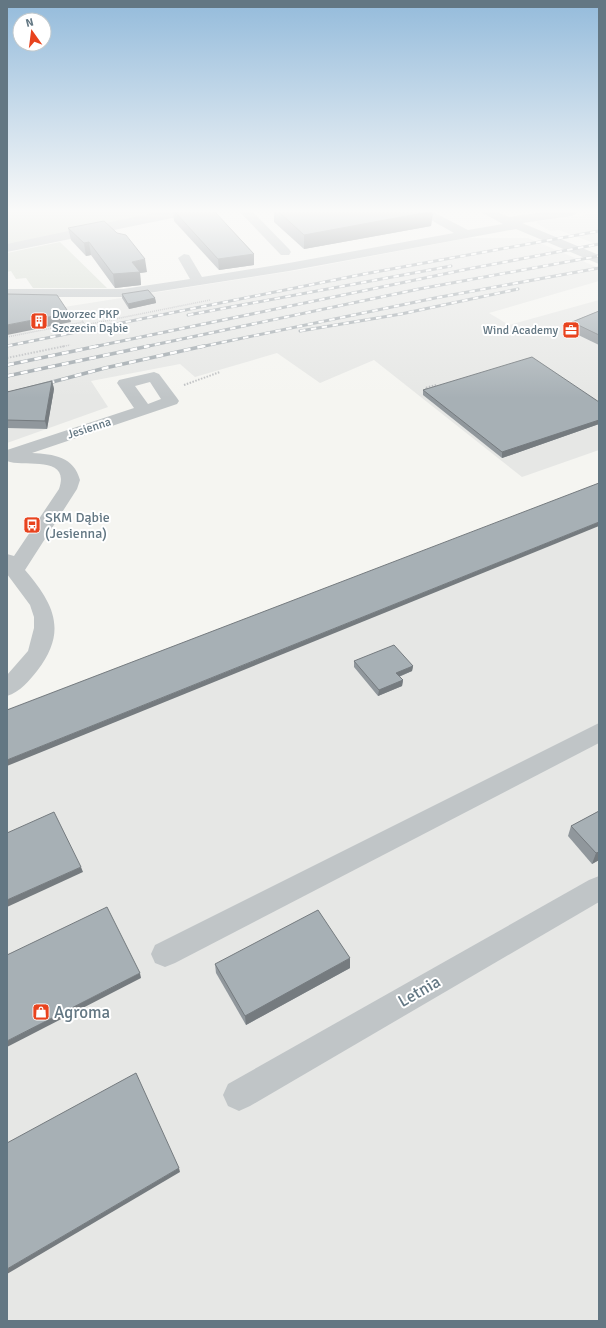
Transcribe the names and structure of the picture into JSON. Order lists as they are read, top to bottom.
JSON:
{
  "streets": {
    "street": ["Jesienna", "Letnia"]
  },
  "places": {
    "building": ["Dworzec PKP Szczecin Dąbie"],
    "office": ["Wind Academy"],
    "bus stop": ["SKM Dąbie (Jesienna)"],
    "shop": ["Agroma"]
  },
  "north": "top"
}
